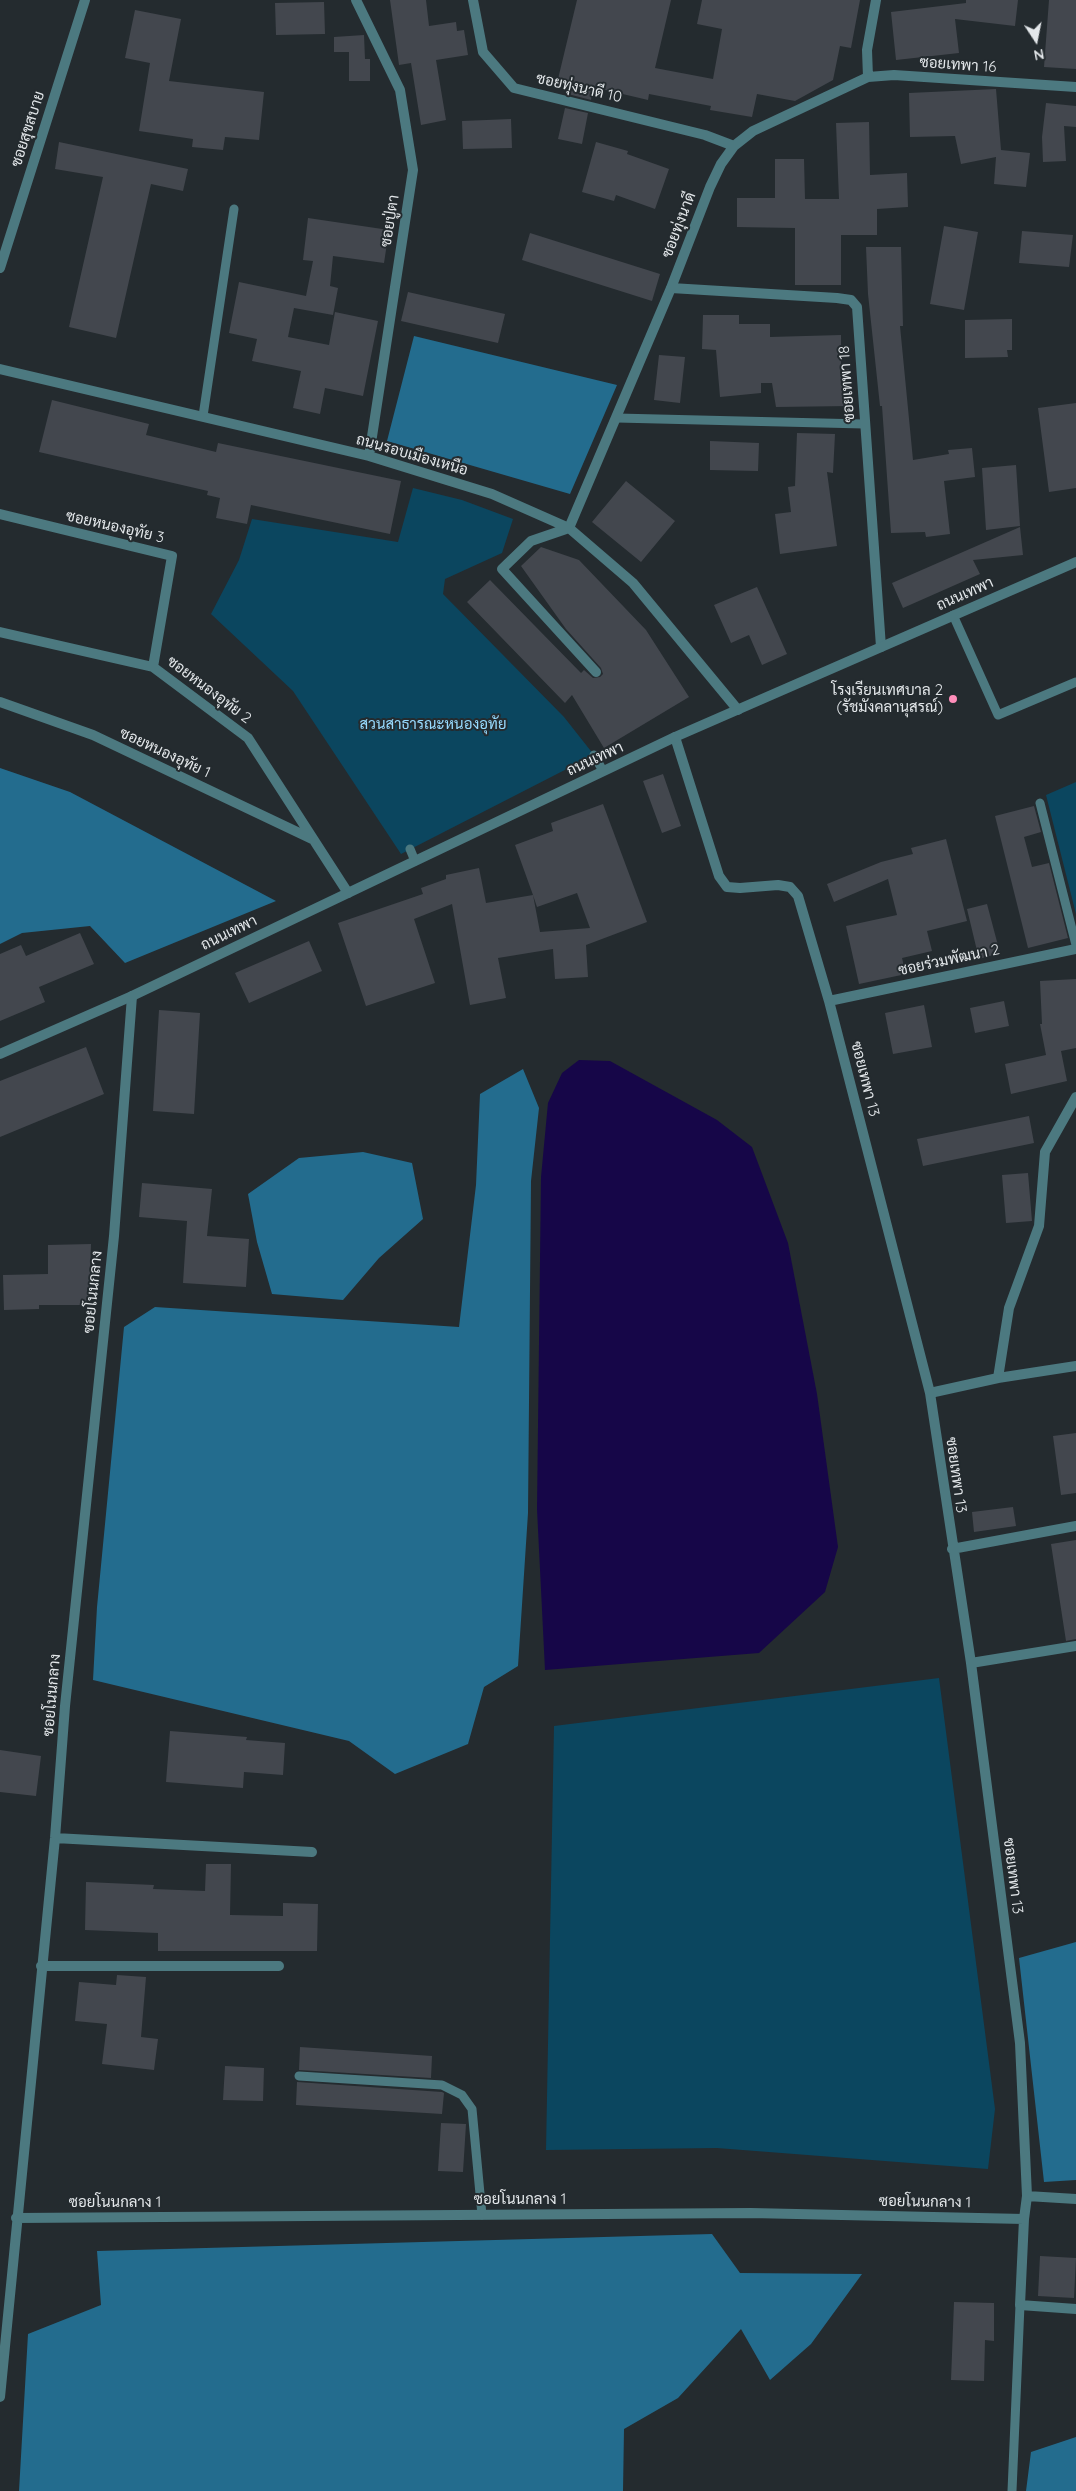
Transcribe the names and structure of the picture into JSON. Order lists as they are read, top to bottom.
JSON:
{
  "streets": {
    "street": [
      "ซอยเทพา 16",
      "ซอยทุ่งนาดี 10",
      "ซอยสุขสบาย",
      "ซอยปู่ตา",
      "ซอยทุ่งนาดี",
      "ซอยเทพา 18",
      "ถนนรอบเมืองเหนือ",
      "ซอยหนองอุทัย 3",
      "ถนนเทพา",
      "ซอยหนองอุทัย 2",
      "ซอยหนองอุทัย 1",
      "ซอยร่วมพัฒนา 2",
      "ซอยเทพา 13",
      "ซอยโนนกลาง",
      "ซอยโนนกลาง 1"
    ]
  },
  "crossings": [
    ["ซอยเทพา 16", "ซอยทุ่งนาดี"],
    ["ซอยทุ่งนาดี 10", "ซอยทุ่งนาดี"],
    ["ซอยปู่ตา", "ถนนรอบเมืองเหนือ"],
    ["ซอยทุ่งนาดี", "ซอยเทพา 18"],
    ["ซอยทุ่งนาดี", "ถนนรอบเมืองเหนือ"],
    ["ซอยเทพา 18", "ถนนเทพา"],
    ["ถนนรอบเมืองเหนือ", "ถนนเทพา"],
    ["ซอยหนองอุทัย 3", "ซอยหนองอุทัย 2"],
    ["ถนนเทพา", "ซอยหนองอุทัย 2"],
    ["ถนนเทพา", "ซอยเทพา 13"],
    ["ถนนเทพา", "ซอยโนนกลาง"],
    ["ซอยหนองอุทัย 2", "ซอยหนองอุทัย 1"],
    ["ซอยร่วมพัฒนา 2", "ซอยเทพา 13"],
    ["ซอยเทพา 13", "ซอยโนนกลาง 1"],
    ["ซอยโนนกลาง", "ซอยโนนกลาง 1"]
  ],
  "parks": ["สวนสาธารณะหนองอุทัย"],
  "places": ["โรงเรียนเทศบาล 2 (รัชมังคลานุสรณ์)"],
  "north": "bottom"
}
